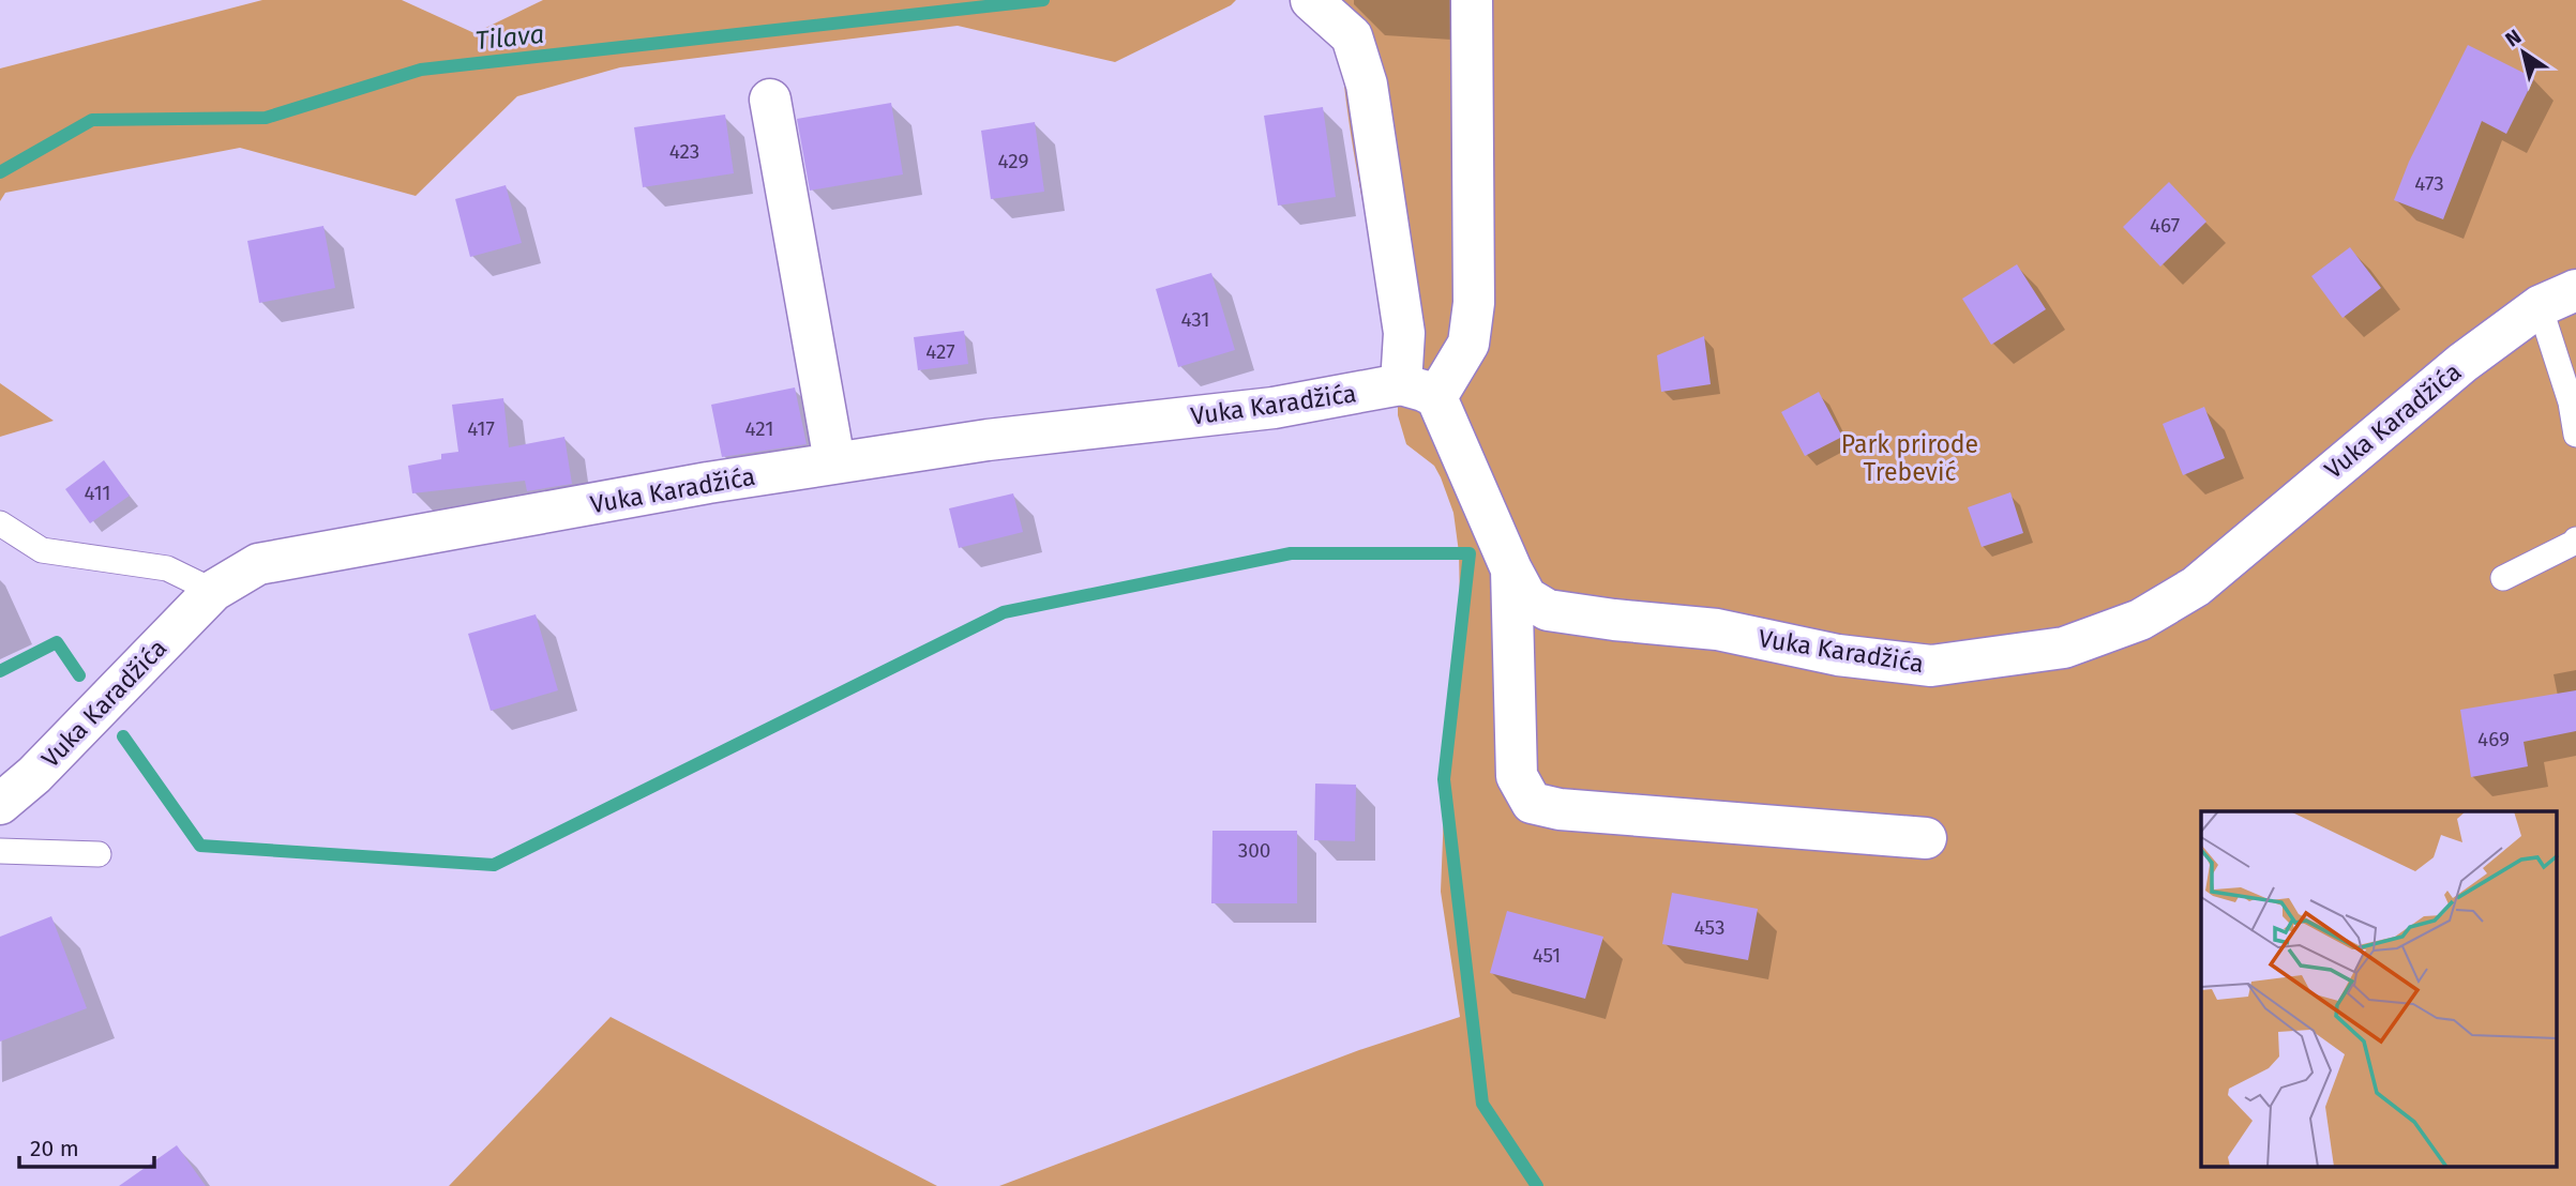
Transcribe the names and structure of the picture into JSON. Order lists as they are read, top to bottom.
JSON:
{
  "streets": {
    "street": ["Vuka Karadžića"]
  },
  "water": ["Tilava"],
  "parks": ["Park prirode Trebević"],
  "house_numbers": [
    "423",
    "429",
    "473",
    "467",
    "431",
    "427",
    "417",
    "421",
    "411",
    "469",
    "300",
    "453",
    "451"
  ],
  "scale_bar": "20 m",
  "north": "top left"
}
